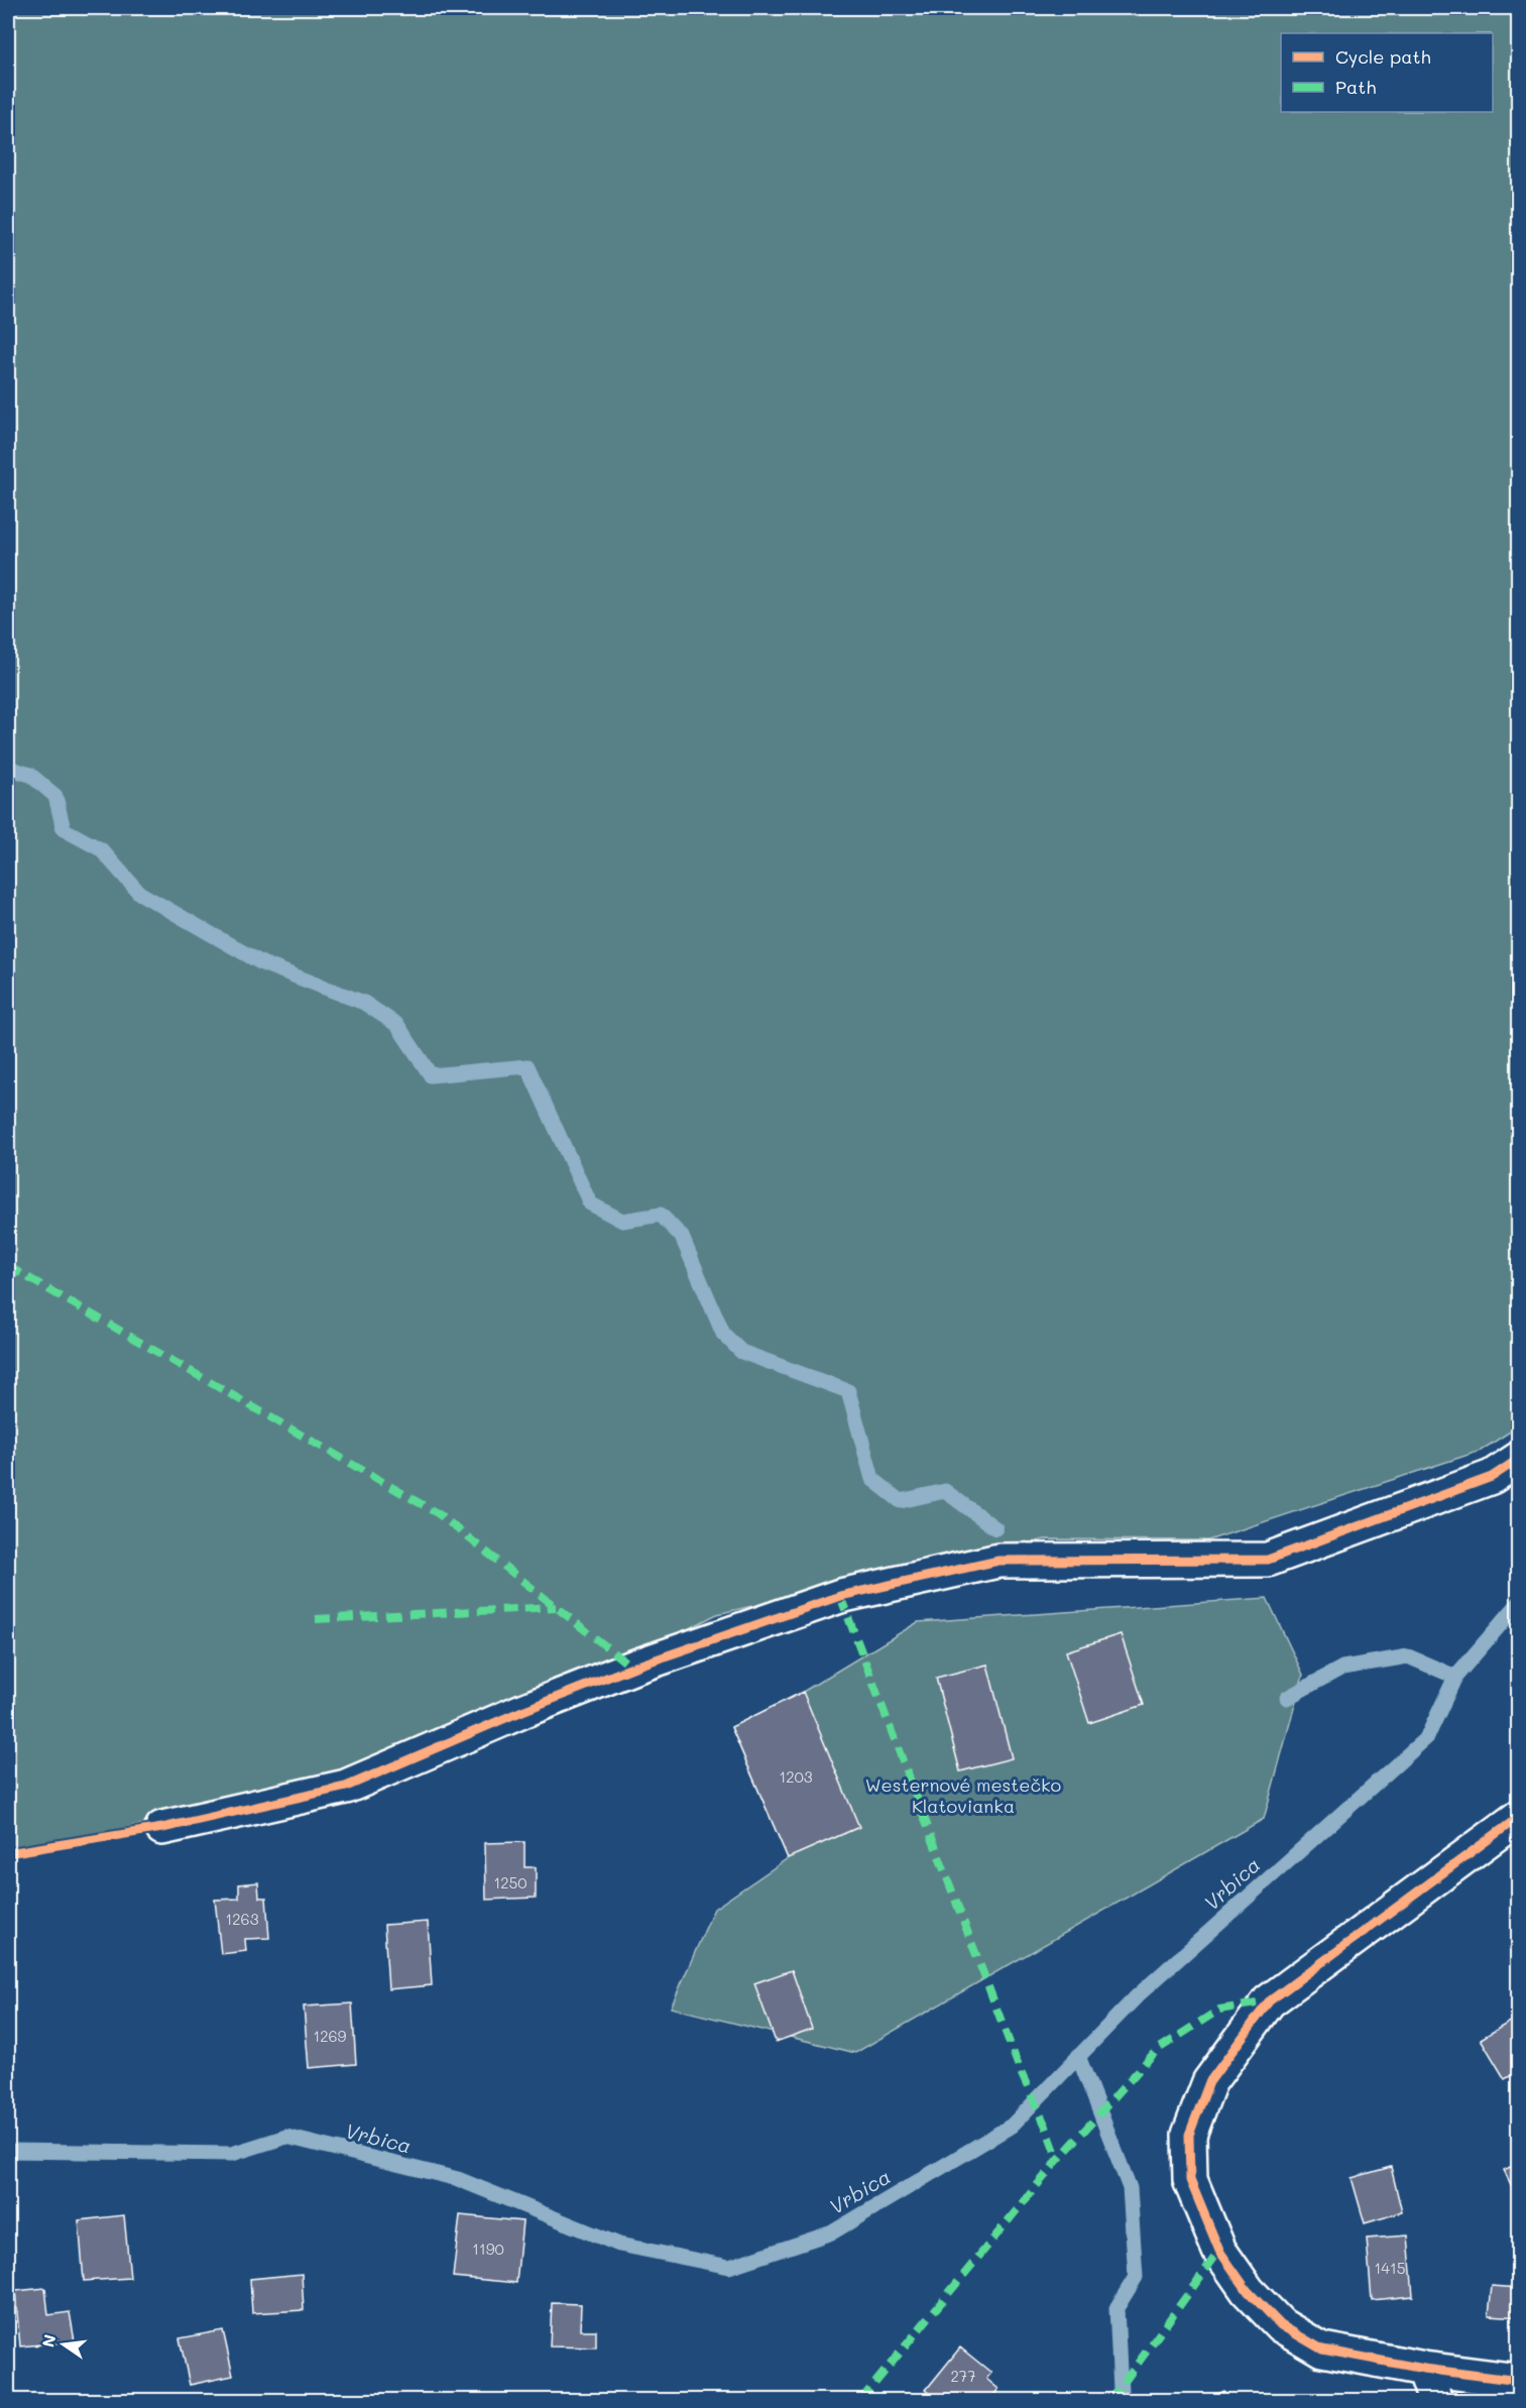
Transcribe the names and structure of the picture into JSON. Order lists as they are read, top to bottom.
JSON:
{
  "water": ["Vrbica"],
  "parks": ["Westernové mestečko Klatovianka"],
  "house_numbers": [
    "1203",
    "1250",
    "1263",
    "1269",
    "1190",
    "1415",
    "277"
  ],
  "legend": ["Cycle path", "Path"],
  "north": "left"
}
